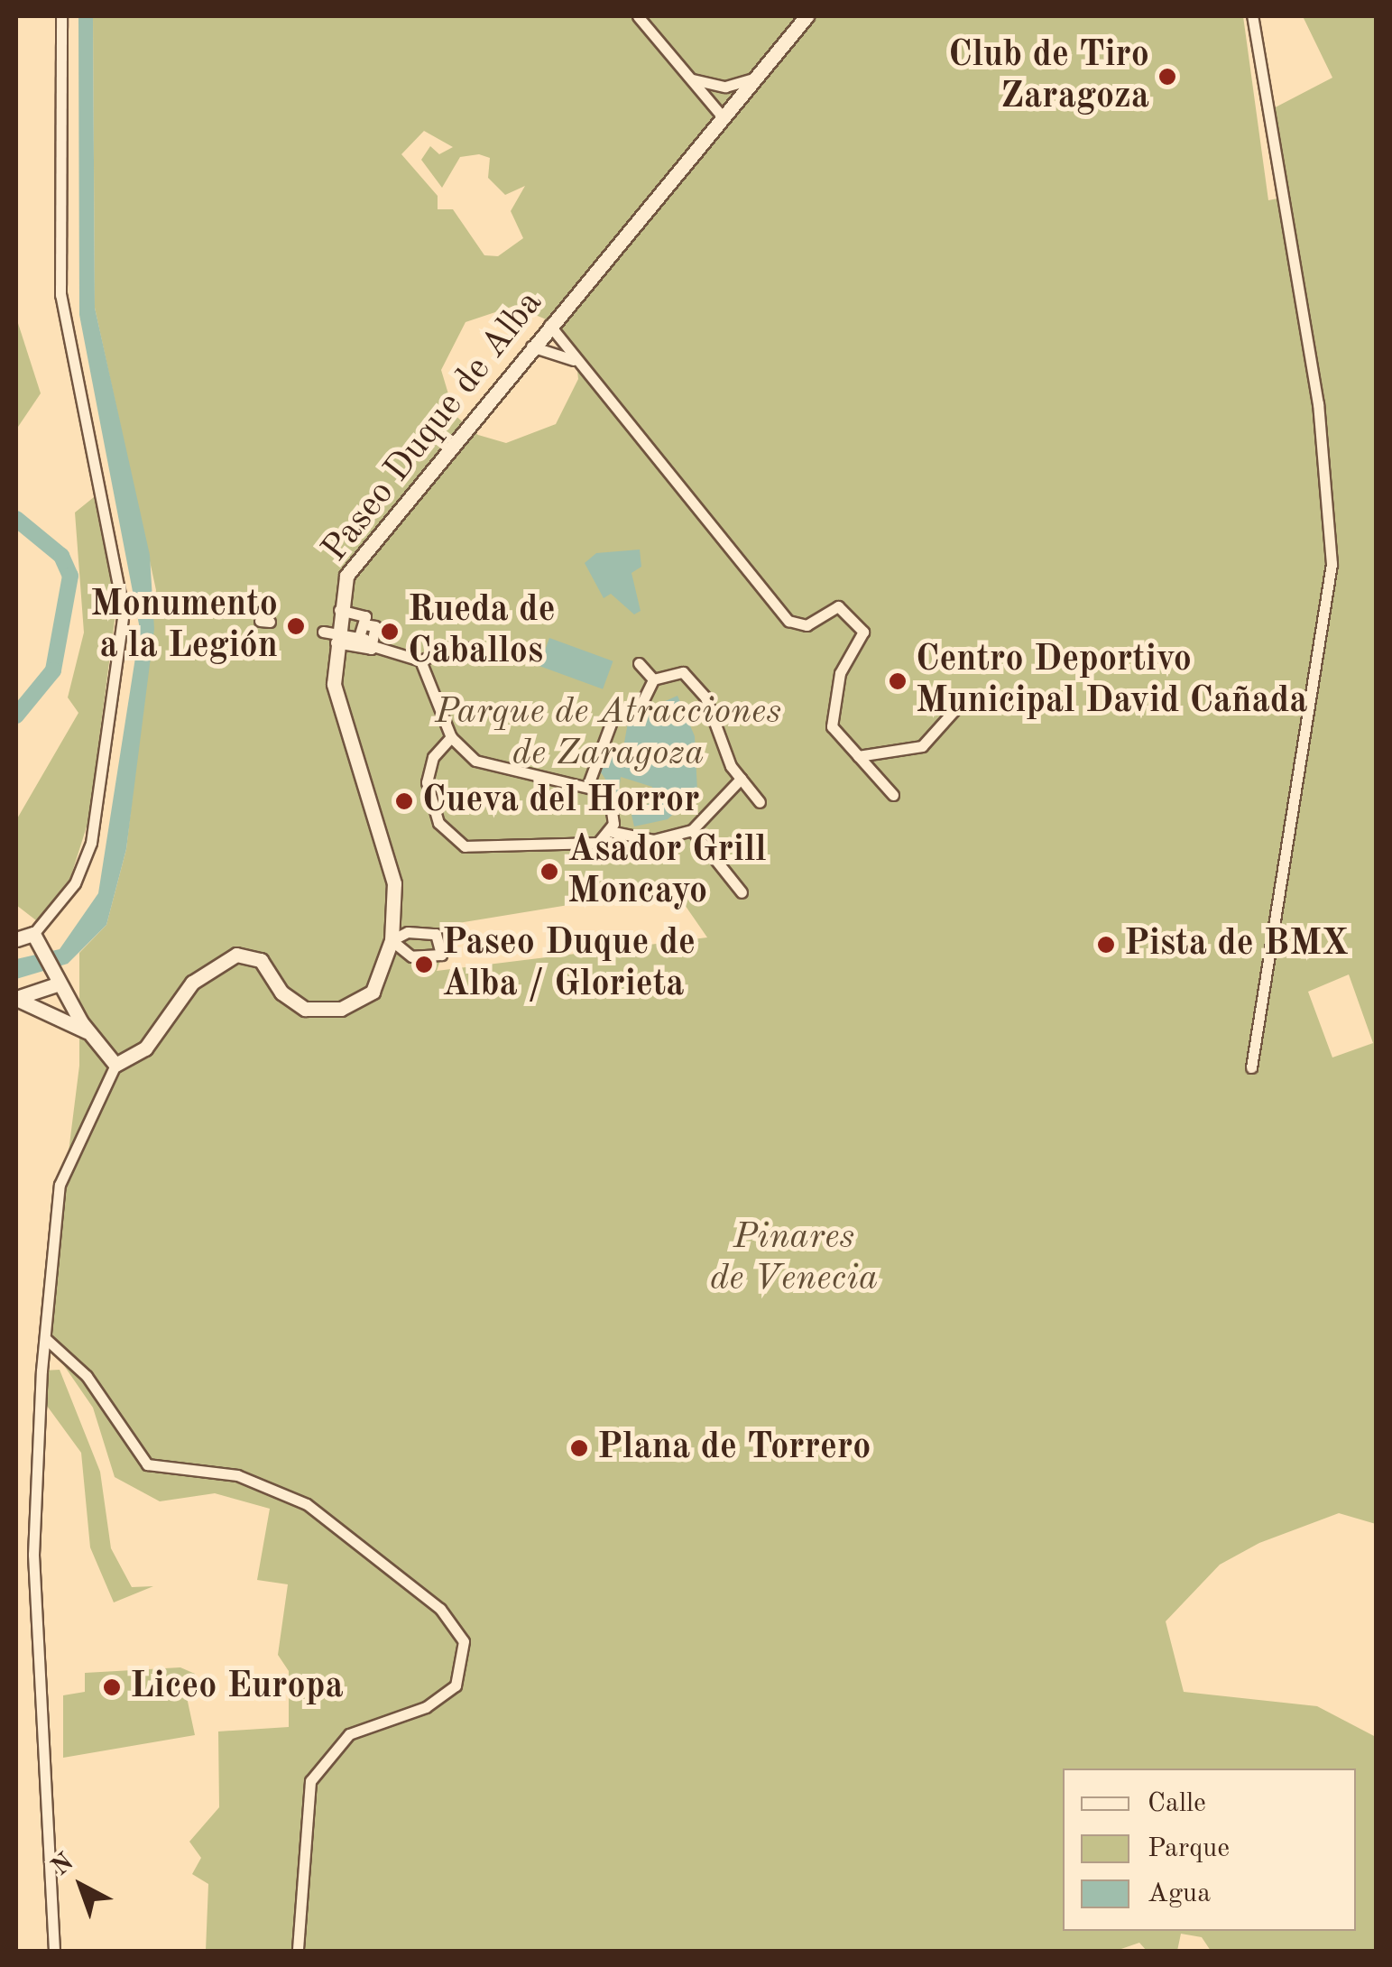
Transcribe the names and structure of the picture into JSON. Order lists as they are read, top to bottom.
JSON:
{
  "streets": {
    "street": ["Paseo Duque de Alba"]
  },
  "parks": ["Parque de Atracciones de Zaragoza", "Pinares de Venecia"],
  "places": [
    "Club de Tiro Zaragoza",
    "Monumento a la Legión",
    "Rueda de Caballos",
    "Centro Deportivo Municipal David Cañada",
    "Cueva del Horror",
    "Asador Grill Moncayo",
    "Pista de BMX",
    "Paseo Duque de Alba / Glorieta",
    "Plana de Torrero",
    "Liceo Europa"
  ],
  "legend": ["Calle", "Parque", "Agua"],
  "north": "top left"
}
